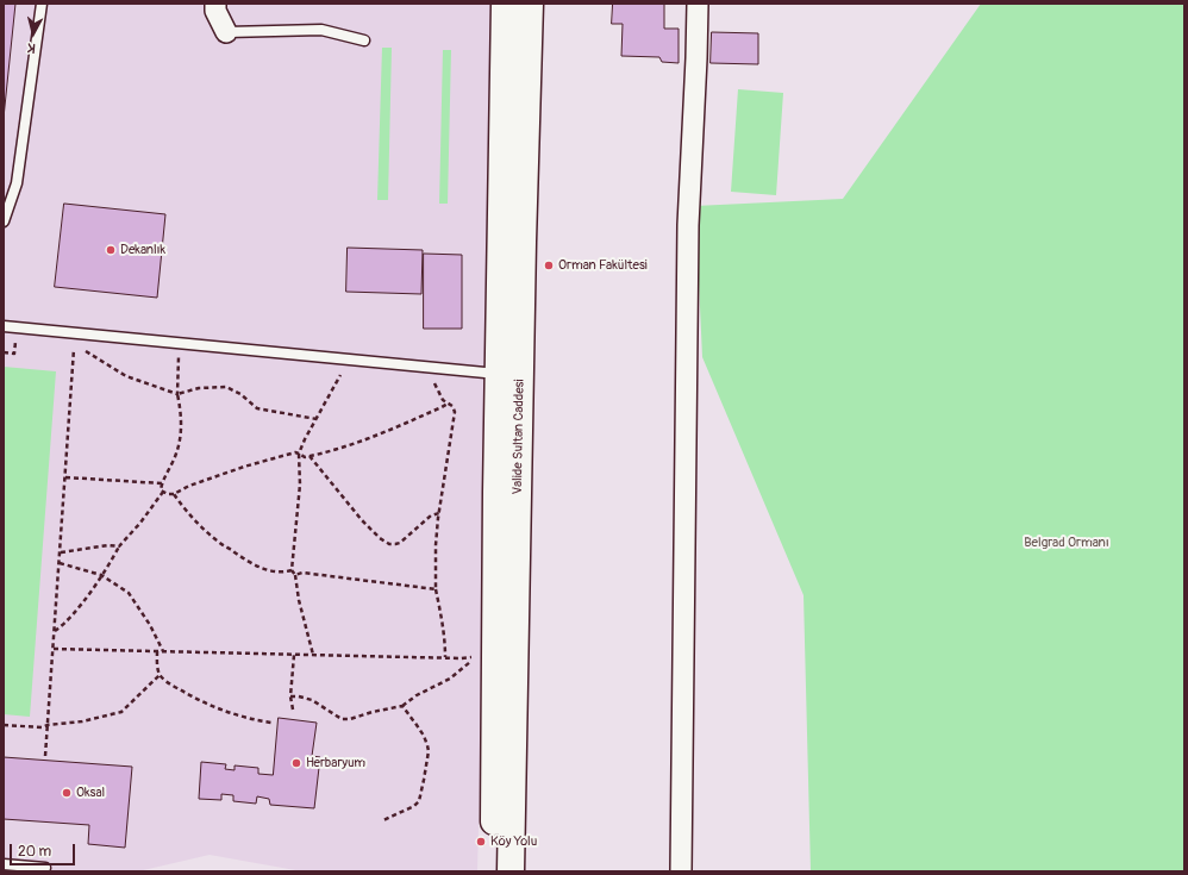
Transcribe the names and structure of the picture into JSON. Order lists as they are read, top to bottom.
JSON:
{
  "streets": {
    "main road": ["Valide Sultan Caddesi"]
  },
  "parks": ["Belgrad Ormanı"],
  "places": [
    "Dekanlık",
    "Orman Fakültesi",
    "Herbaryum",
    "Oksal",
    "Köy Yolu"
  ],
  "scale_bar": "20 m",
  "north": "bottom"
}
